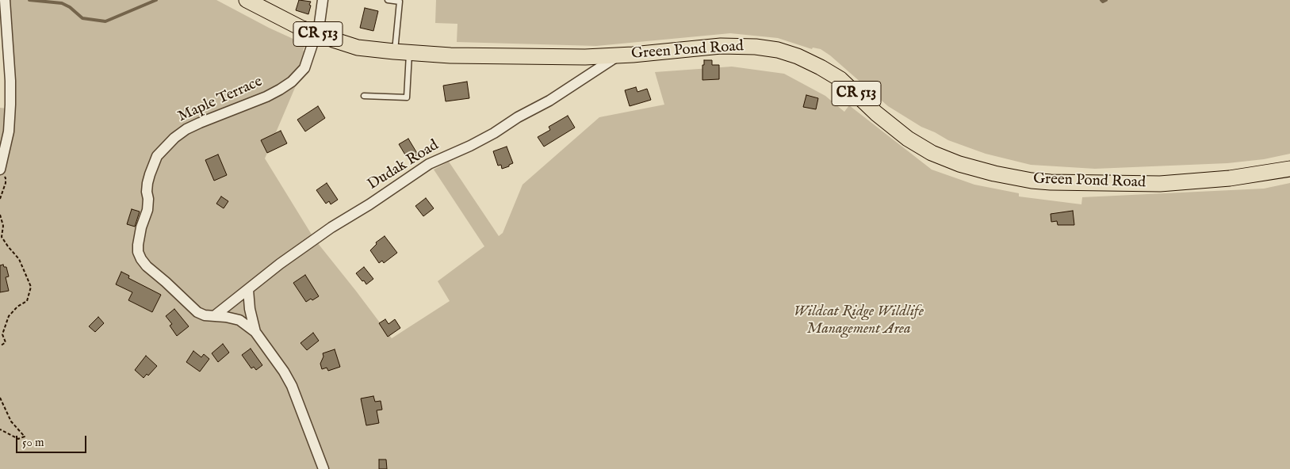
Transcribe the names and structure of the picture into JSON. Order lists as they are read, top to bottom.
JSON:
{
  "streets": {
    "main road": ["CR 513", "Green Pond Road"],
    "street": ["Maple Terrace", "Dudak Road"]
  },
  "crossings": [
    ["Green Pond Road", "Maple Terrace"],
    ["Green Pond Road", "Dudak Road"],
    ["Maple Terrace", "Dudak Road"]
  ],
  "parks": ["Wildcat Ridge Wildlife Management Area"],
  "scale_bar": "50 m"
}
